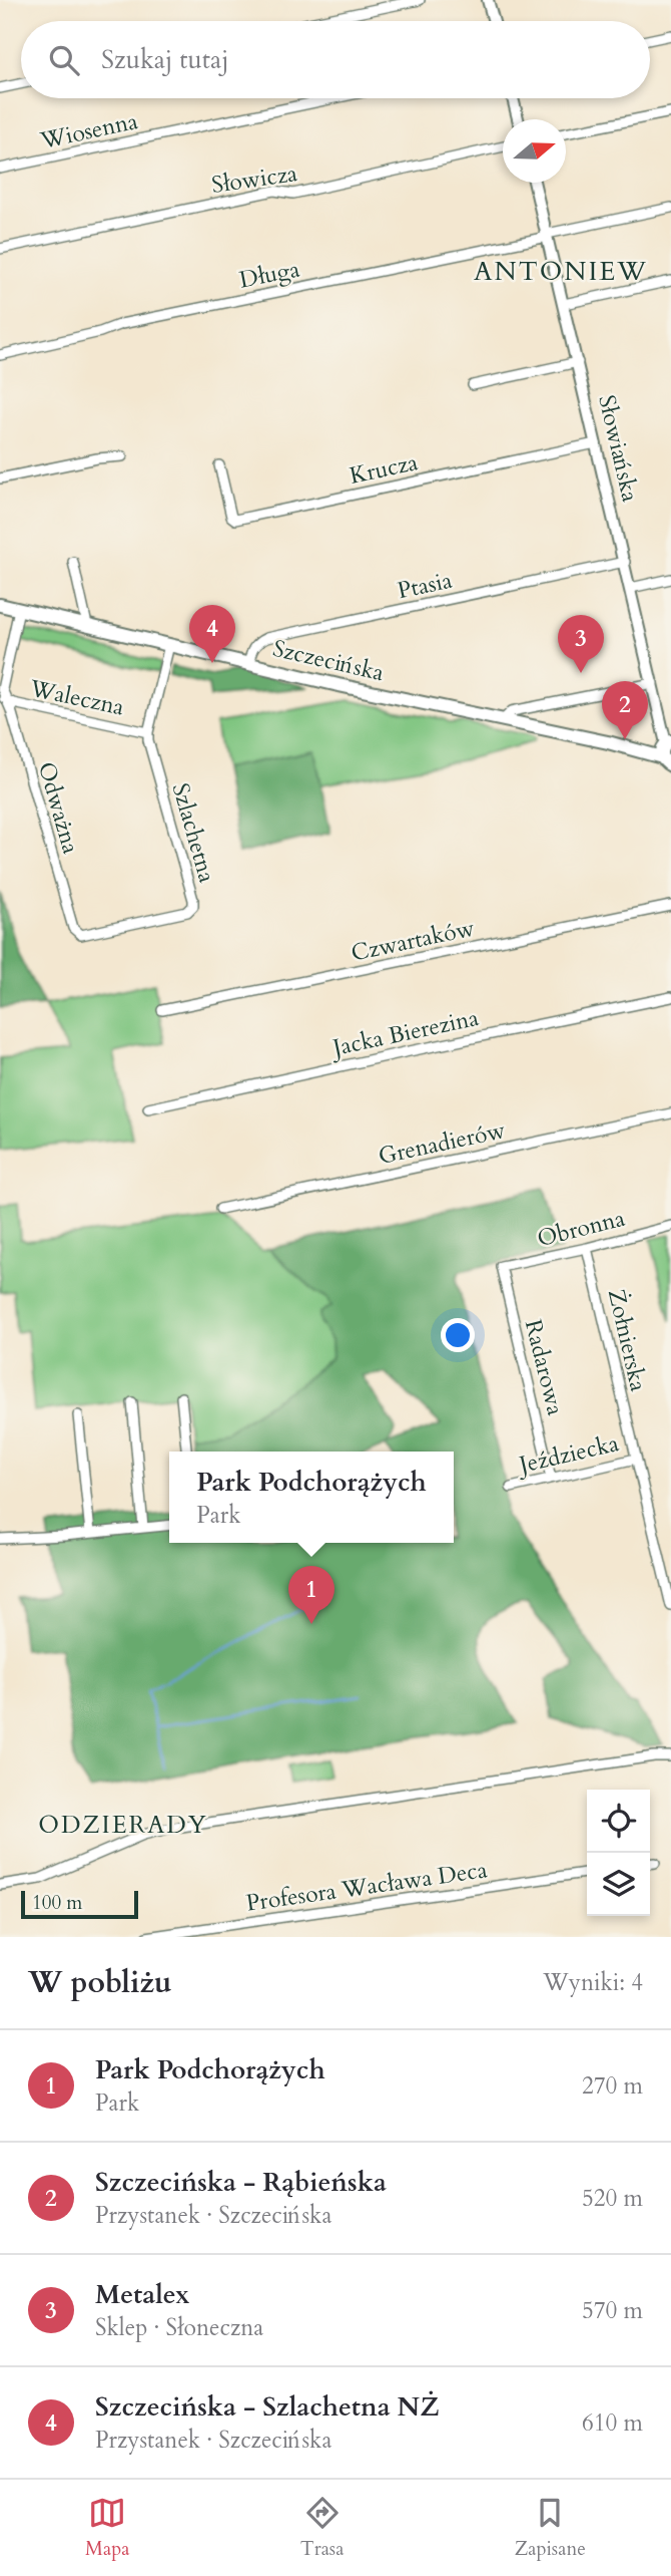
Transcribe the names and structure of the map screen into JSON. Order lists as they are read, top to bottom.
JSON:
{
  "streets": {
    "main road": ["Szczecińska"],
    "street": [
      "Wiosenna",
      "Słowicza",
      "Długa",
      "Słowiańska",
      "Krucza",
      "Ptasia",
      "Waleczna",
      "Odważna",
      "Szlachetna",
      "Czwartaków",
      "Jacka Bierezina",
      "Grenadierów",
      "Obronna",
      "Żołnierska",
      "Radarowa",
      "Jeździecka",
      "Profesora Wacława Deca"
    ]
  },
  "crossings": [
    ["Długa", "Słowiańska"],
    ["Słowiańska", "Krucza"],
    ["Słowiańska", "Ptasia"],
    ["Słowiańska", "Szczecińska"],
    ["Ptasia", "Szczecińska"],
    ["Szczecińska", "Szlachetna"],
    ["Waleczna", "Odważna"],
    ["Waleczna", "Szlachetna"],
    ["Odważna", "Szlachetna"],
    ["Obronna", "Żołnierska"],
    ["Obronna", "Radarowa"],
    ["Żołnierska", "Jeździecka"],
    ["Radarowa", "Jeździecka"]
  ],
  "districts": ["ANTONIEW", "ODZIERADY"],
  "scale_bar": "100 m",
  "north": "right",
  "page": {
    "search": "Szukaj tutaj",
    "pins": [
      "4",
      "3",
      "2",
      "1"
    ],
    "popup": ["Park Podchorążych", "Park"],
    "scale": "100 m",
    "heading": ["W pobliżu", "Wyniki: 4"],
    "list": [
      {
        "mark": "1",
        "name": "Park Podchorążych",
        "note": "Park",
        "value": "270 m"
      },
      {
        "mark": "2",
        "name": "Szczecińska - Rąbieńska",
        "note": "Przystanek · Szczecińska",
        "value": "520 m"
      },
      {
        "mark": "3",
        "name": "Metalex",
        "note": "Sklep · Słoneczna",
        "value": "570 m"
      },
      {
        "mark": "4",
        "name": "Szczecińska - Szlachetna NŻ",
        "note": "Przystanek · Szczecińska",
        "value": "610 m"
      }
    ],
    "nav": ["Mapa", "Trasa", "Zapisane"]
  }
}
